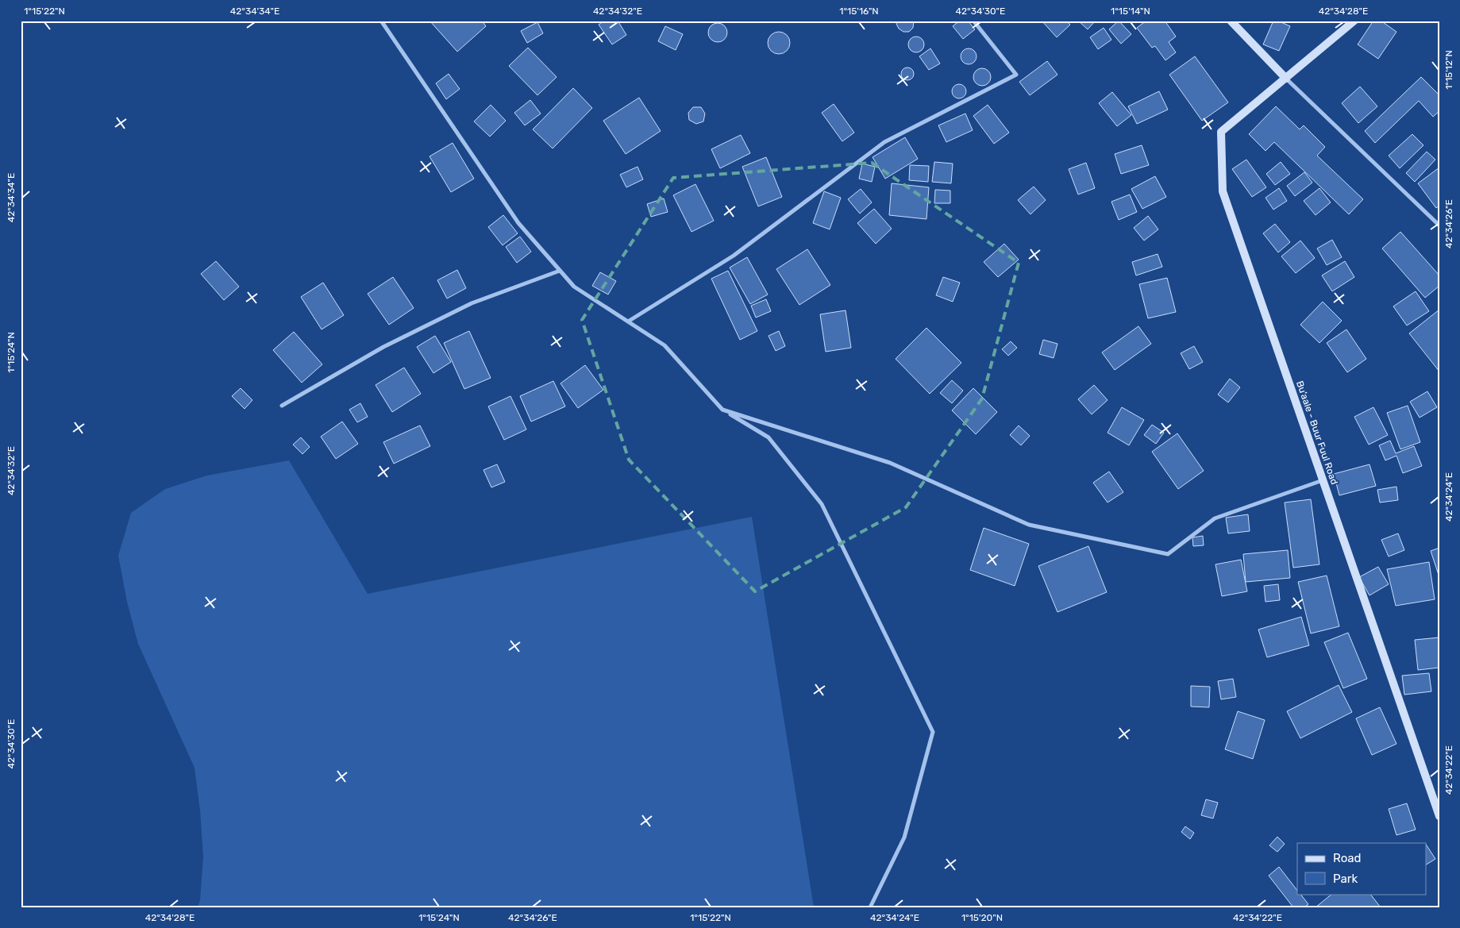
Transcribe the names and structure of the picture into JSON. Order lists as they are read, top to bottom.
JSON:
{
  "streets": {
    "street": ["Bu'aale - Buur Fuul Road"]
  },
  "legend": ["Road", "Park"],
  "coordinates": [
    "1°15'22\"N",
    "42°34'34\"E",
    "42°34'32\"E",
    "1°15'16\"N",
    "42°34'30\"E",
    "1°15'14\"N",
    "42°34'28\"E",
    "1°15'12\"N",
    "42°34'26\"E",
    "1°15'24\"N",
    "42°34'24\"E",
    "42°34'22\"E",
    "1°15'20\"N"
  ]
}
